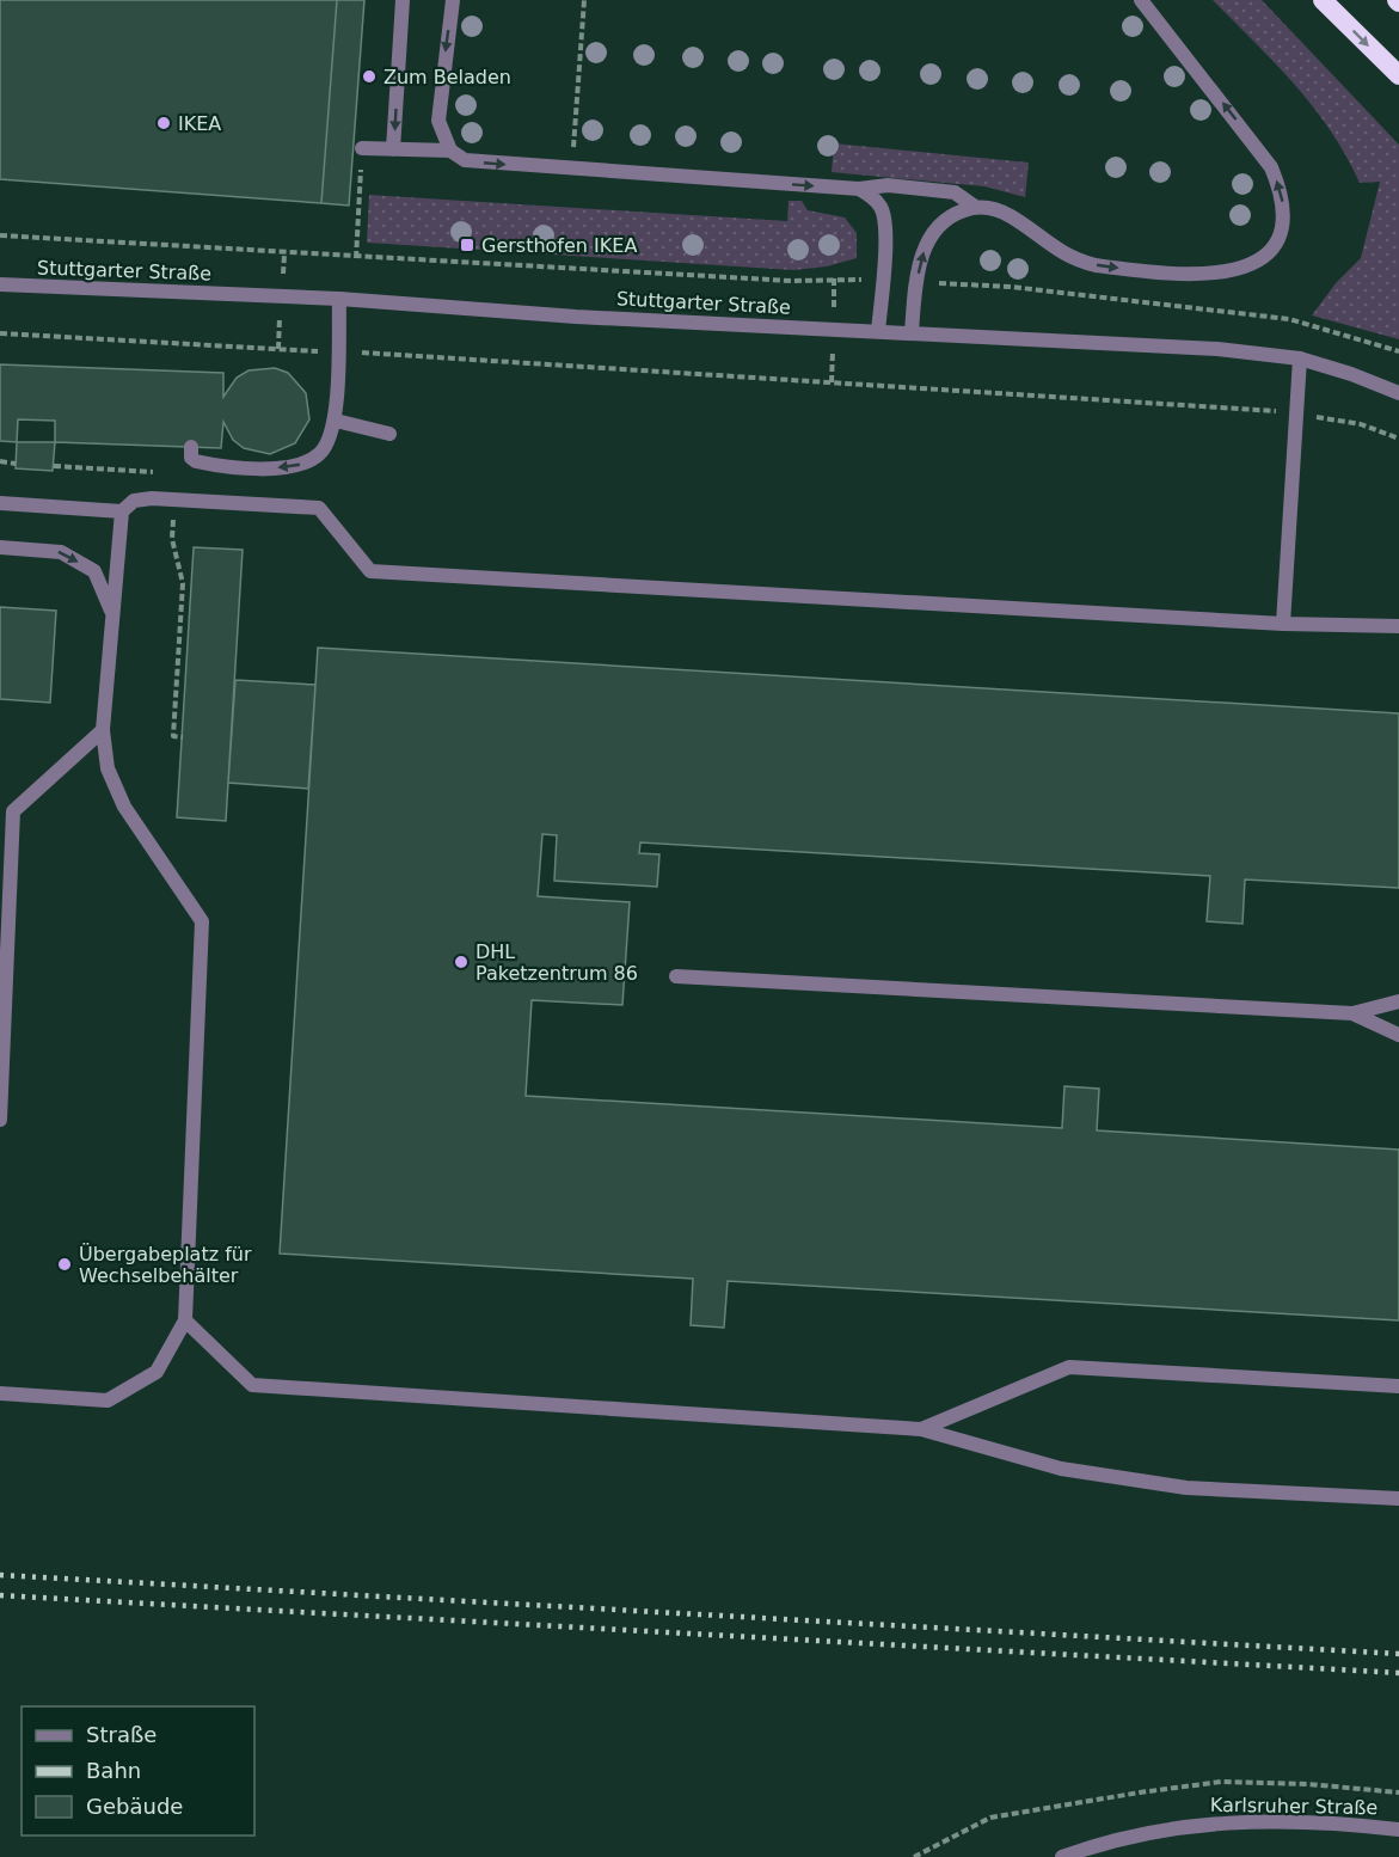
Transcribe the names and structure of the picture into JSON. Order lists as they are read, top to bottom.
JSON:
{
  "streets": {
    "street": ["Stuttgarter Straße", "Karlsruher Straße"]
  },
  "places": {
    "other": [
      "Zum Beladen",
      "IKEA",
      "DHL Paketzentrum 86",
      "Übergabeplatz für Wechselbehälter"
    ],
    "transit": ["Gersthofen IKEA"]
  },
  "legend": ["Straße", "Bahn", "Gebäude"]
}
